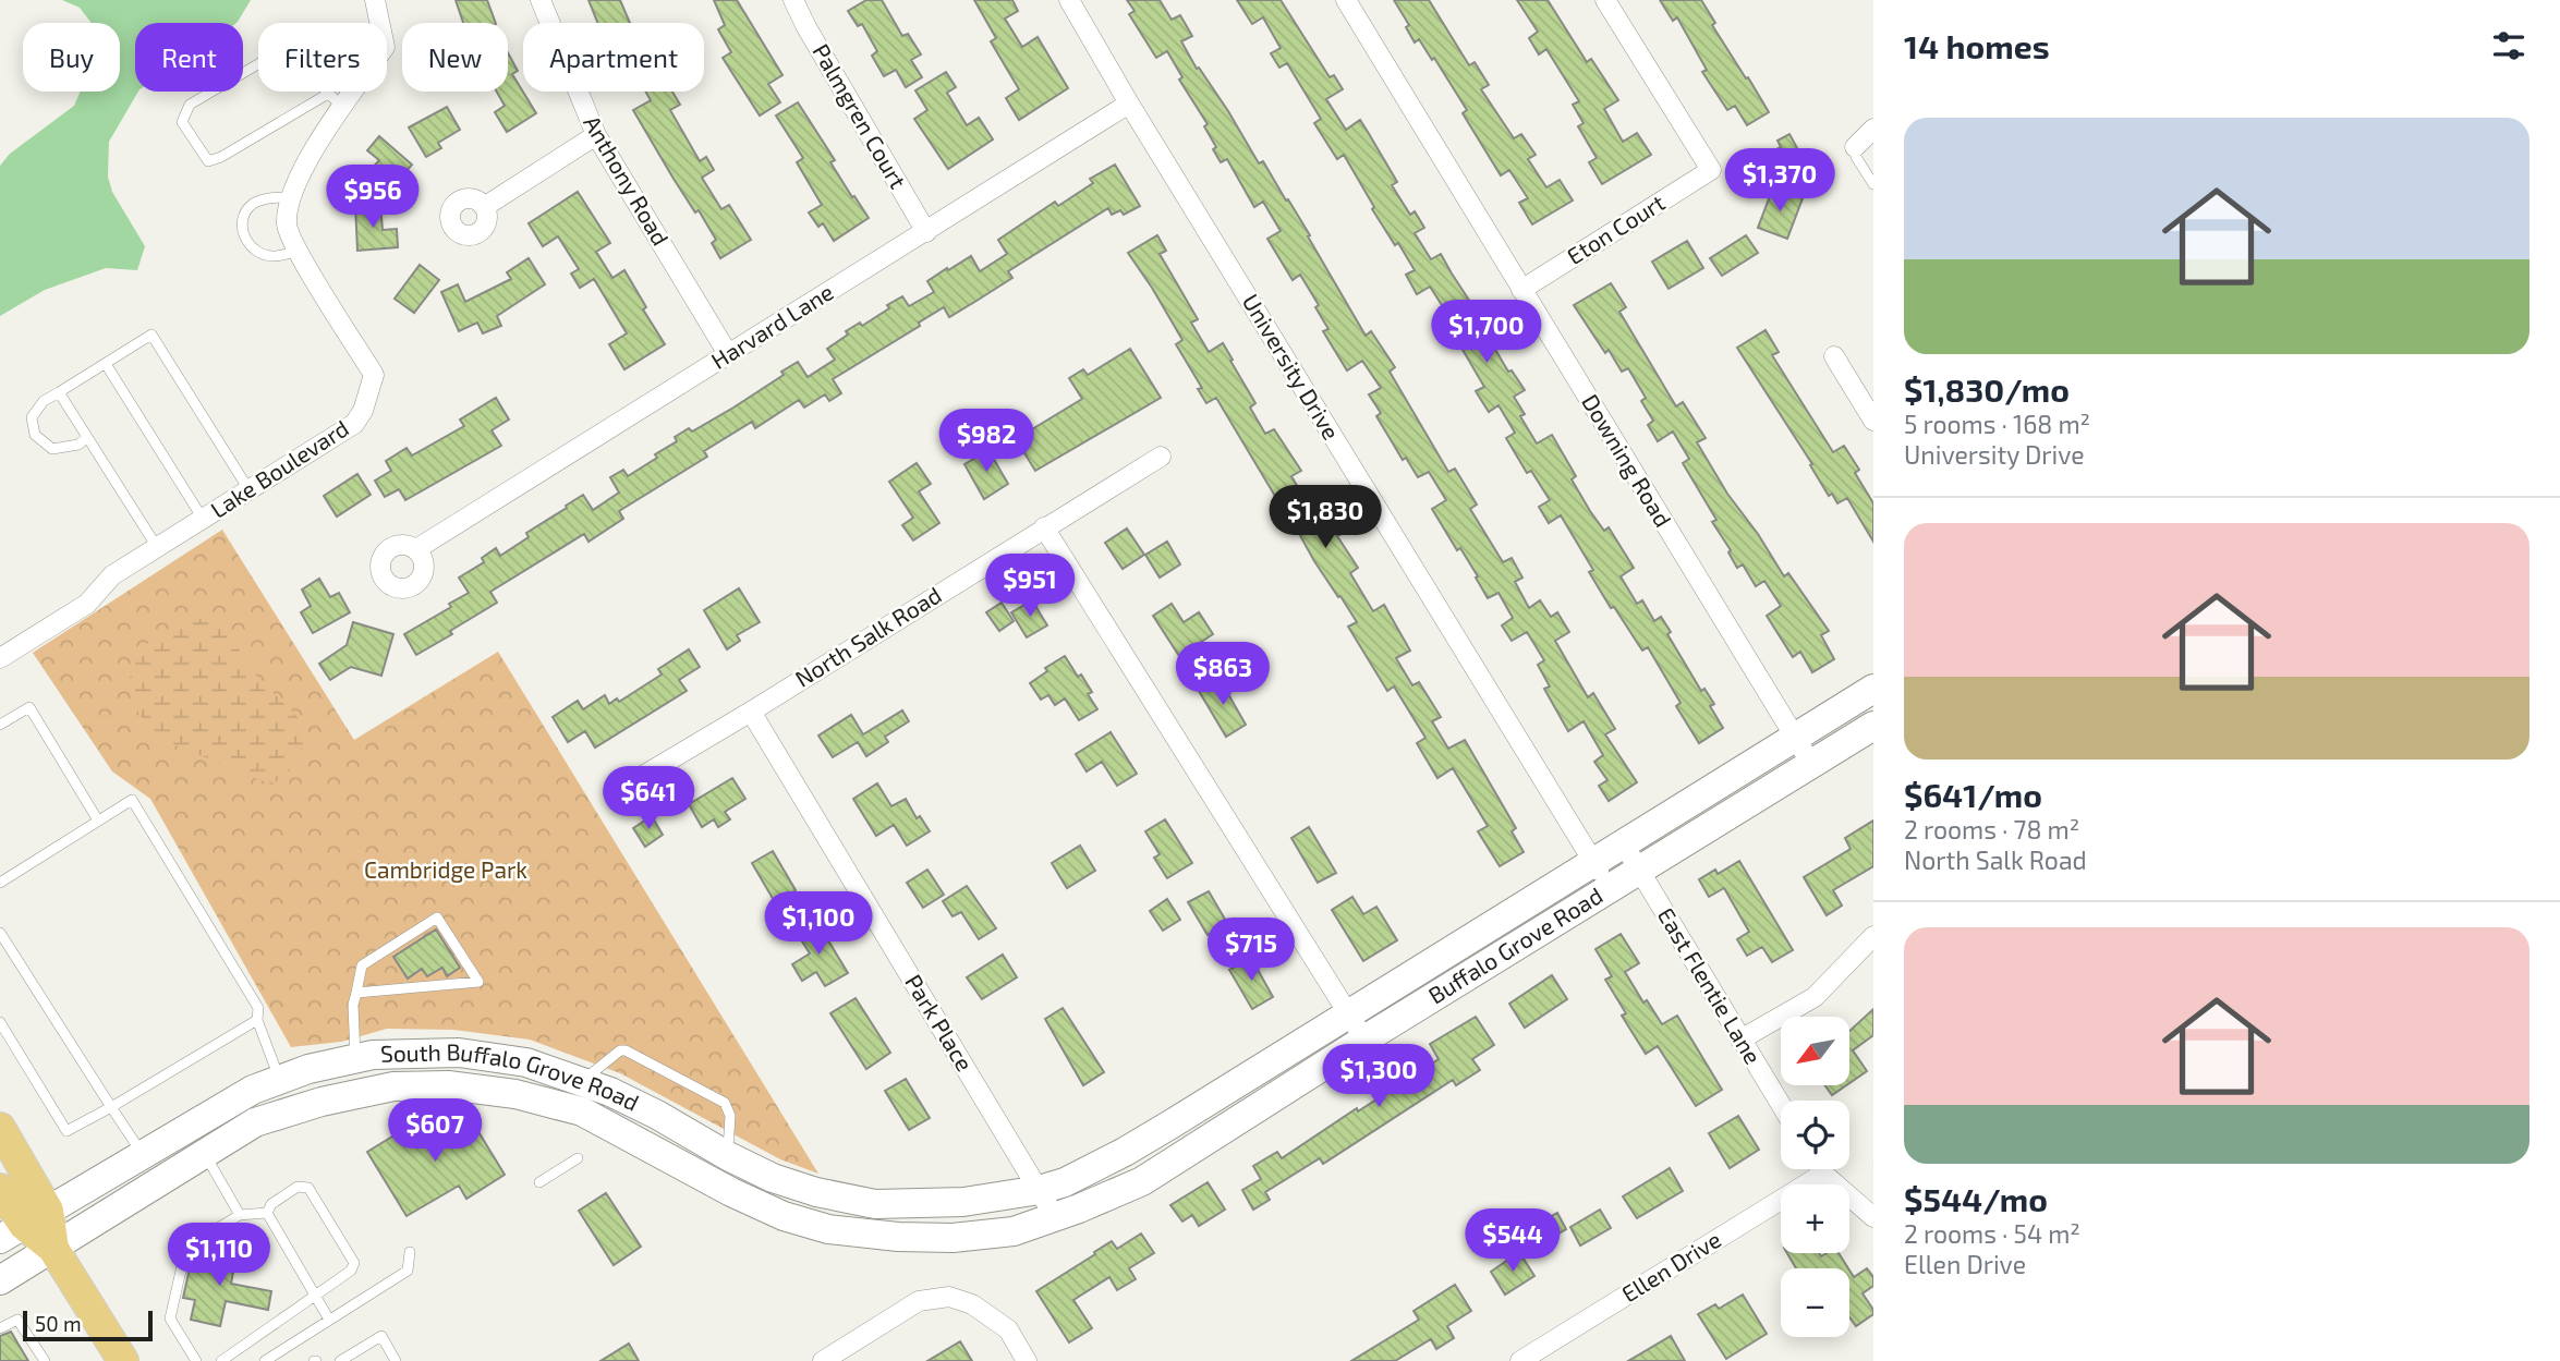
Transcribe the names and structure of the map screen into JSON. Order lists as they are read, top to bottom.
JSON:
{
  "streets": {
    "main road": ["Buffalo Grove Road", "South Buffalo Grove Road"],
    "street": [
      "Palmgren Court",
      "Anthony Road",
      "Eton Court",
      "Harvard Lane",
      "University Drive",
      "Downing Road",
      "Lake Boulevard",
      "North Salk Road",
      "East Flentie Lane",
      "Park Place",
      "Ellen Drive"
    ]
  },
  "crossings": [
    ["Palmgren Court", "Harvard Lane"],
    ["Anthony Road", "Harvard Lane"],
    ["Eton Court", "Downing Road"],
    ["Harvard Lane", "University Drive"],
    ["University Drive", "Buffalo Grove Road"],
    ["Downing Road", "Buffalo Grove Road"],
    ["North Salk Road", "Park Place"],
    ["Buffalo Grove Road", "East Flentie Lane"],
    ["Buffalo Grove Road", "Park Place"],
    ["Buffalo Grove Road", "South Buffalo Grove Road"],
    ["Park Place", "South Buffalo Grove Road"]
  ],
  "parks": ["Cambridge Park"],
  "scale_bar": "50 m",
  "north": "bottom left",
  "page": {
    "heading": "14 homes",
    "chip": [
      "Buy",
      "Rent",
      "Filters",
      "New",
      "Apartment"
    ],
    "list": [
      {
        "name": "$1,830/mo",
        "note": "5 rooms · 168 m² · University Drive"
      },
      {
        "name": "$641/mo",
        "note": "2 rooms · 78 m² · North Salk Road"
      },
      {
        "name": "$544/mo",
        "note": "2 rooms · 54 m² · Ellen Drive"
      }
    ],
    "price": [
      "$1,370",
      "$956",
      "$1,700",
      "$982",
      "$1,830",
      "$951",
      "$863",
      "$641",
      "$1,100",
      "$715",
      "$1,300",
      "$607",
      "$544",
      "$1,110"
    ],
    "map_buttons": ["+", "−"],
    "scale": "50 m"
  }
}
